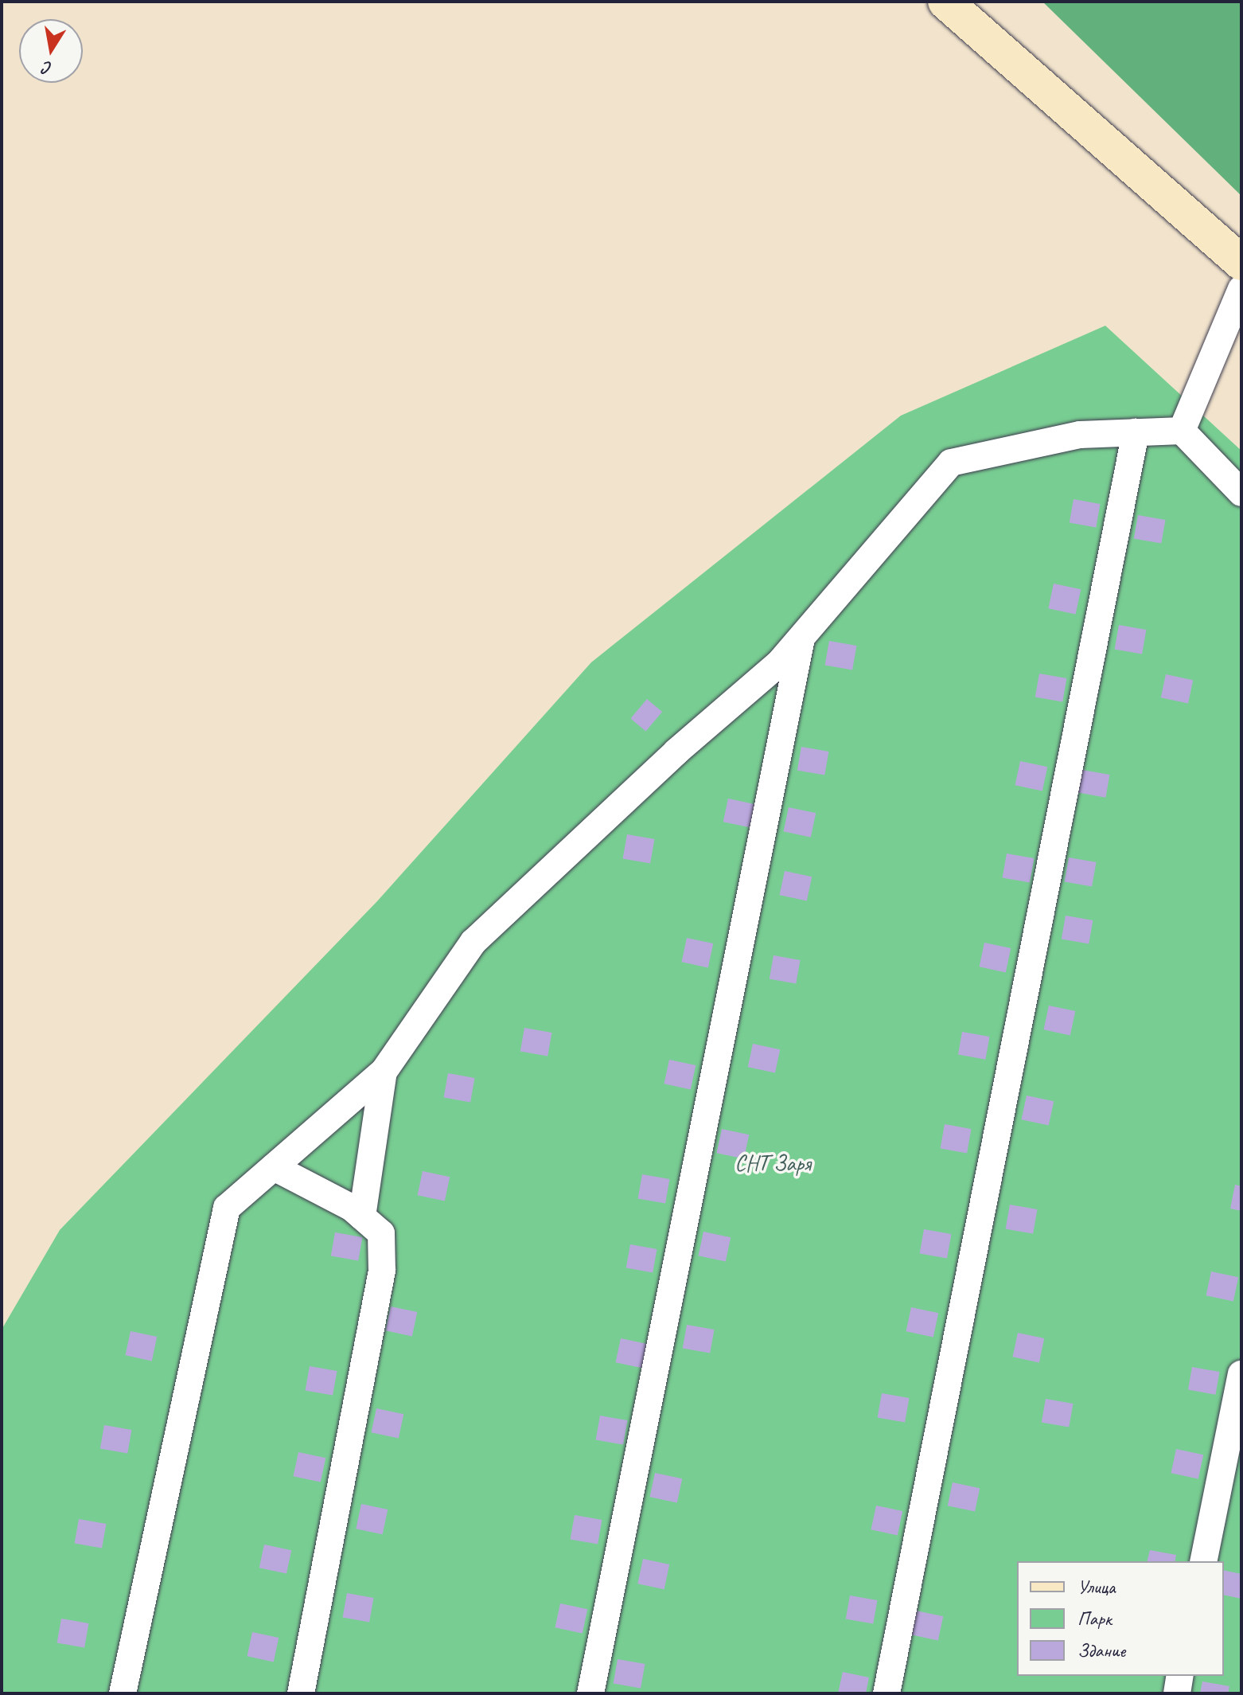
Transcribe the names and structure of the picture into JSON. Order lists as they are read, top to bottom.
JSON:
{
  "parks": ["СНТ Заря"],
  "legend": ["Улица", "Парк", "Здание"],
  "north": "bottom"
}
